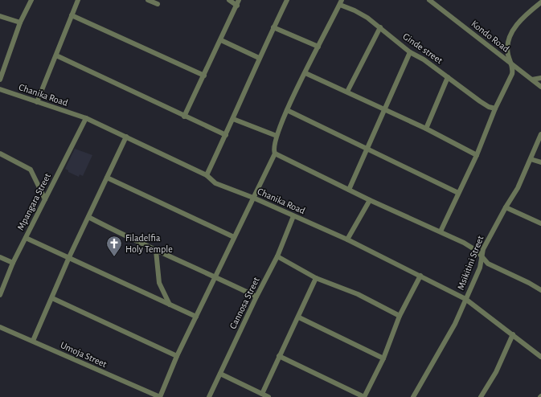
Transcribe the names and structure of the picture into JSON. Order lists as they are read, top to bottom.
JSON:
{
  "streets": {
    "street": [
      "Kondo Road",
      "Ginde street",
      "Chanika Road",
      "Mpangara Street",
      "Msikitini Street",
      "Cannosa Street",
      "Umoja Street"
    ]
  },
  "crossings": [
    ["Chanika Road", "Mpangara Street"],
    ["Chanika Road", "Msikitini Street"],
    ["Chanika Road", "Cannosa Street"]
  ],
  "places": {
    "church": ["Filadelfia Holy Temple"]
  }
}
